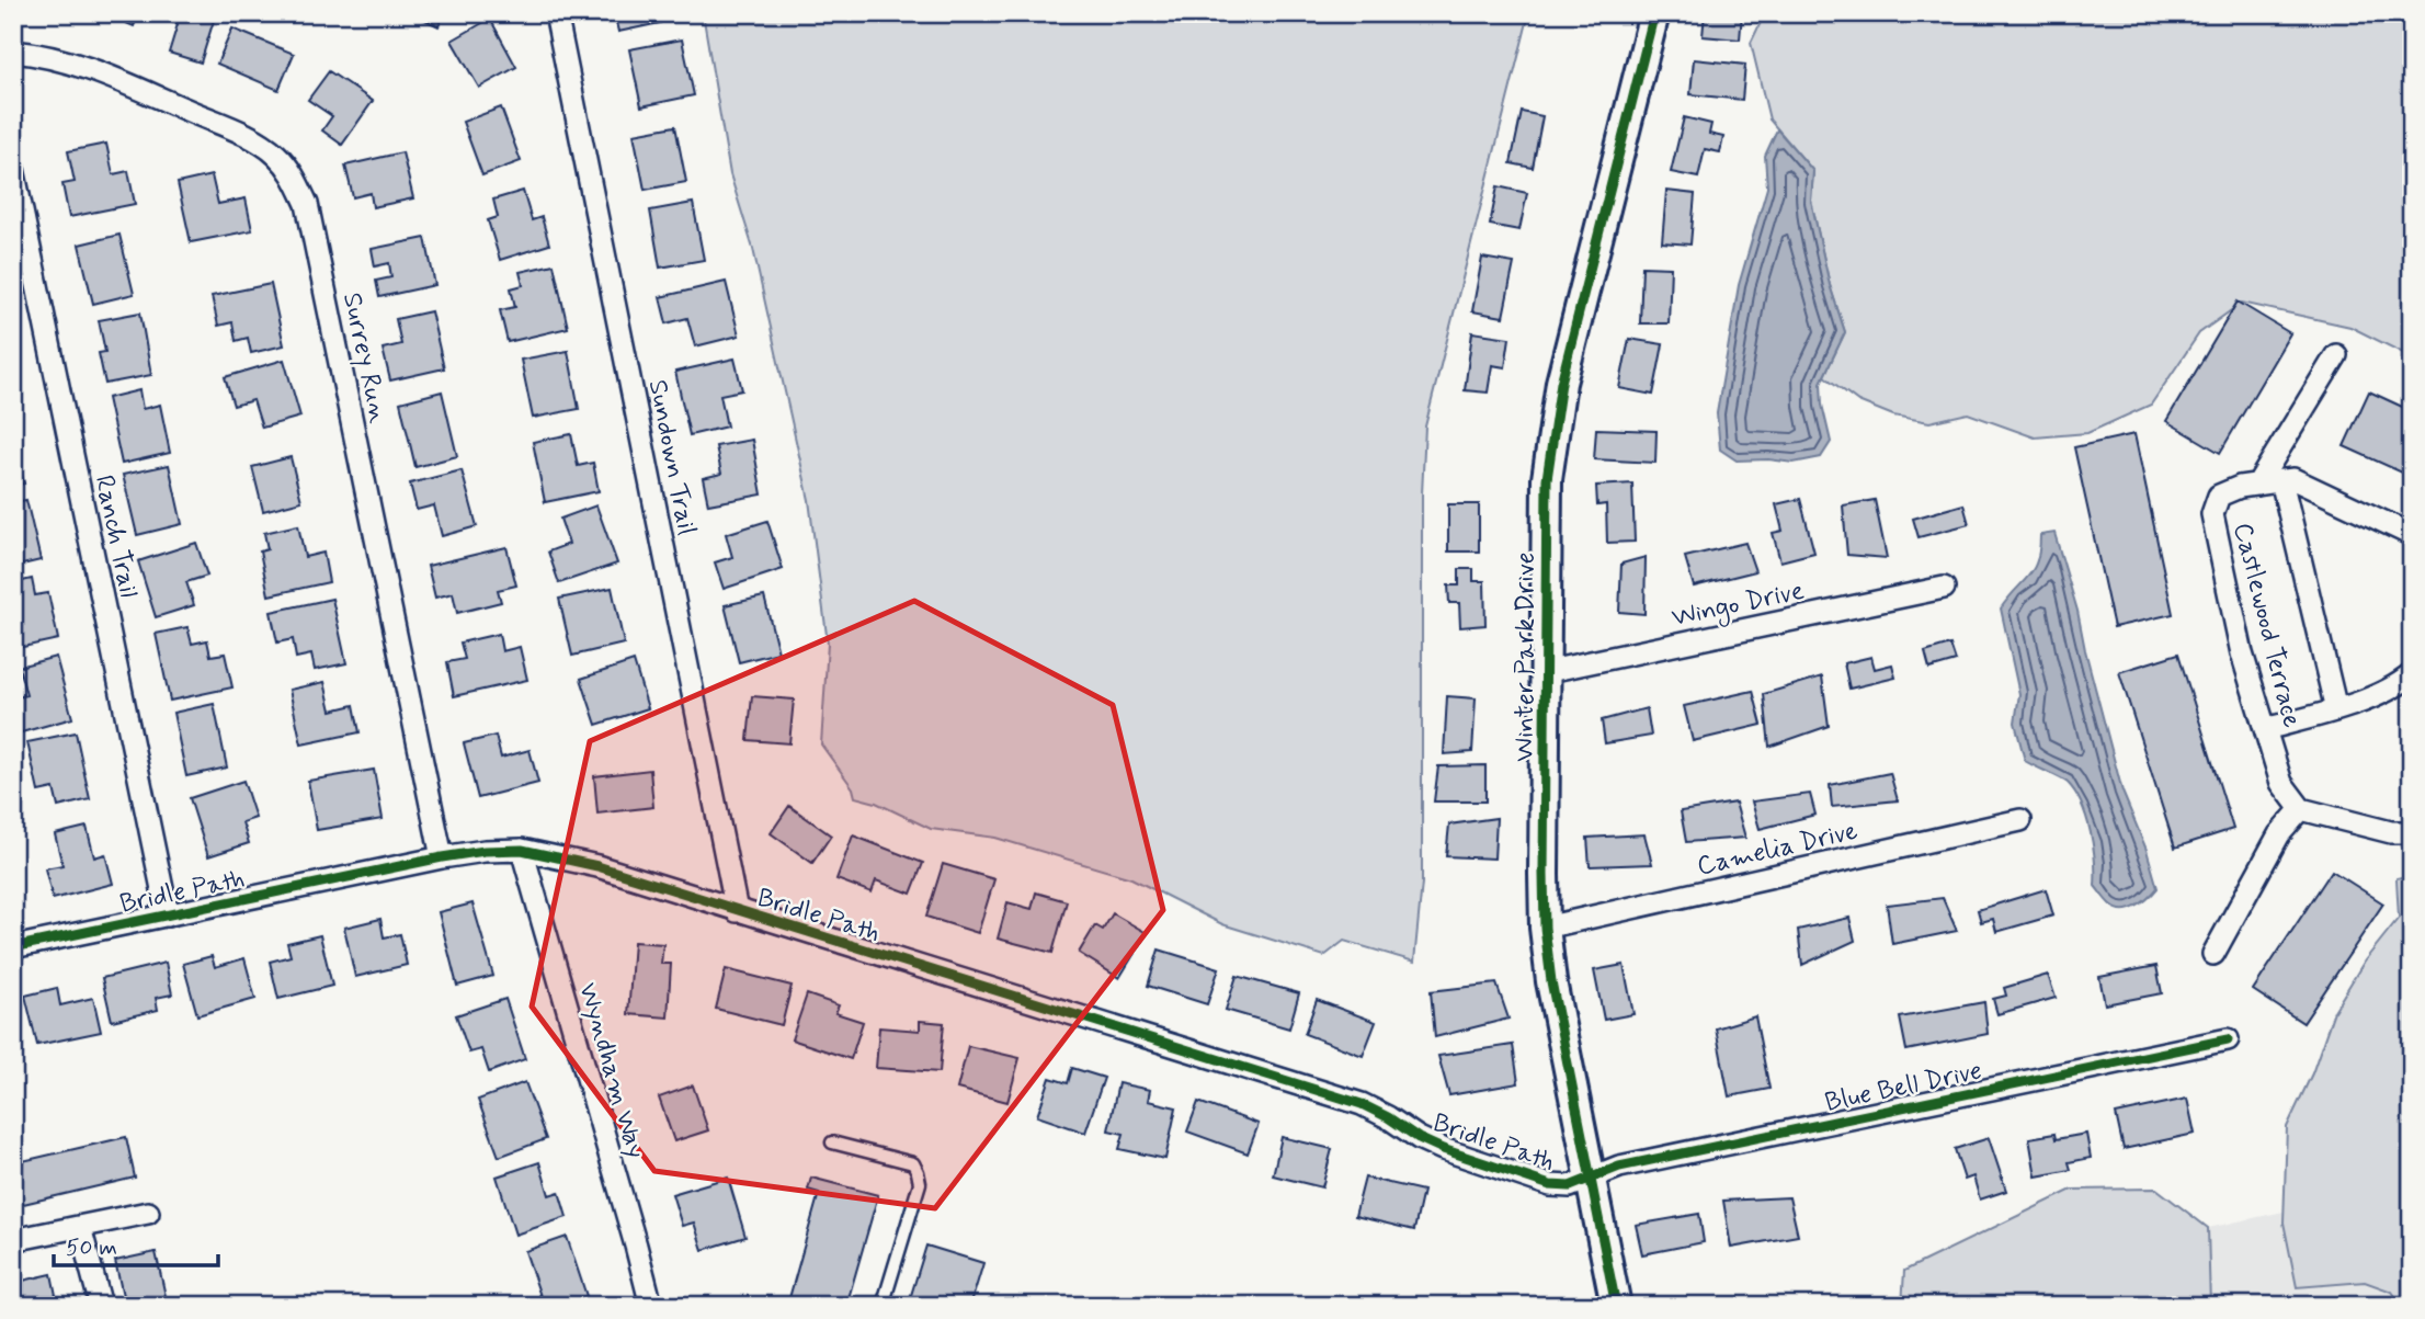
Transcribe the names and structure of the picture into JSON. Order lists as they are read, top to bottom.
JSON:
{
  "streets": {
    "street": [
      "Surrey Run",
      "Sundown Trail",
      "Ranch Trail",
      "Wingo Drive",
      "Castlewood Terrace",
      "Winter Park Drive",
      "Camelia Drive",
      "Bridle Path",
      "Wyndham Way",
      "Blue Bell Drive"
    ]
  },
  "crossings": [
    ["Surrey Run", "Bridle Path"],
    ["Sundown Trail", "Bridle Path"],
    ["Ranch Trail", "Bridle Path"],
    ["Wingo Drive", "Winter Park Drive"],
    ["Winter Park Drive", "Camelia Drive"],
    ["Winter Park Drive", "Bridle Path"],
    ["Winter Park Drive", "Blue Bell Drive"],
    ["Bridle Path", "Wyndham Way"],
    ["Bridle Path", "Blue Bell Drive"]
  ],
  "scale_bar": "50 m"
}
